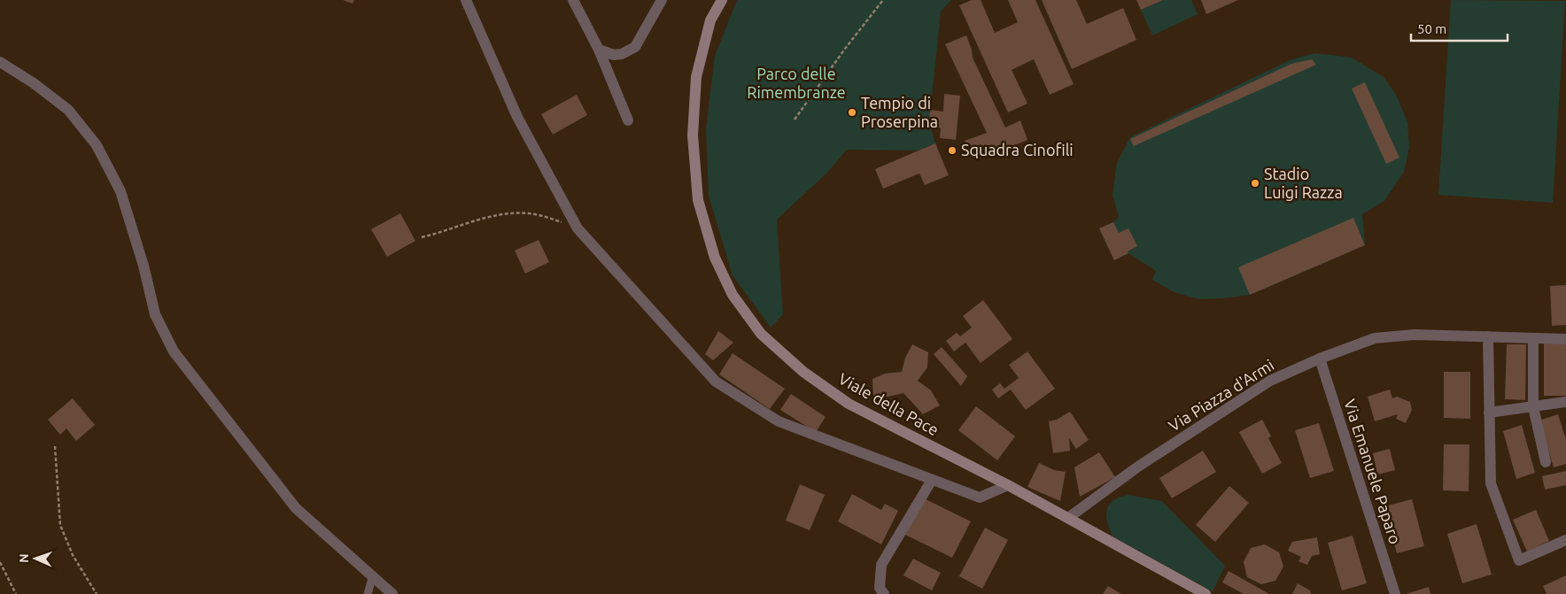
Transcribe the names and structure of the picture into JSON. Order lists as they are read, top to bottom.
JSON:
{
  "streets": {
    "main road": ["Viale della Pace"],
    "street": ["Via Piazza d'Armi", "Via Emanuele Paparo"]
  },
  "crossings": [
    ["Via Piazza d'Armi", "Viale della Pace"],
    ["Via Piazza d'Armi", "Via Emanuele Paparo"]
  ],
  "parks": ["Parco delle Rimembranze"],
  "places": ["Tempio di Proserpina", "Squadra Cinofili", "Stadio Luigi Razza"],
  "scale_bar": "50 m",
  "north": "left"
}
